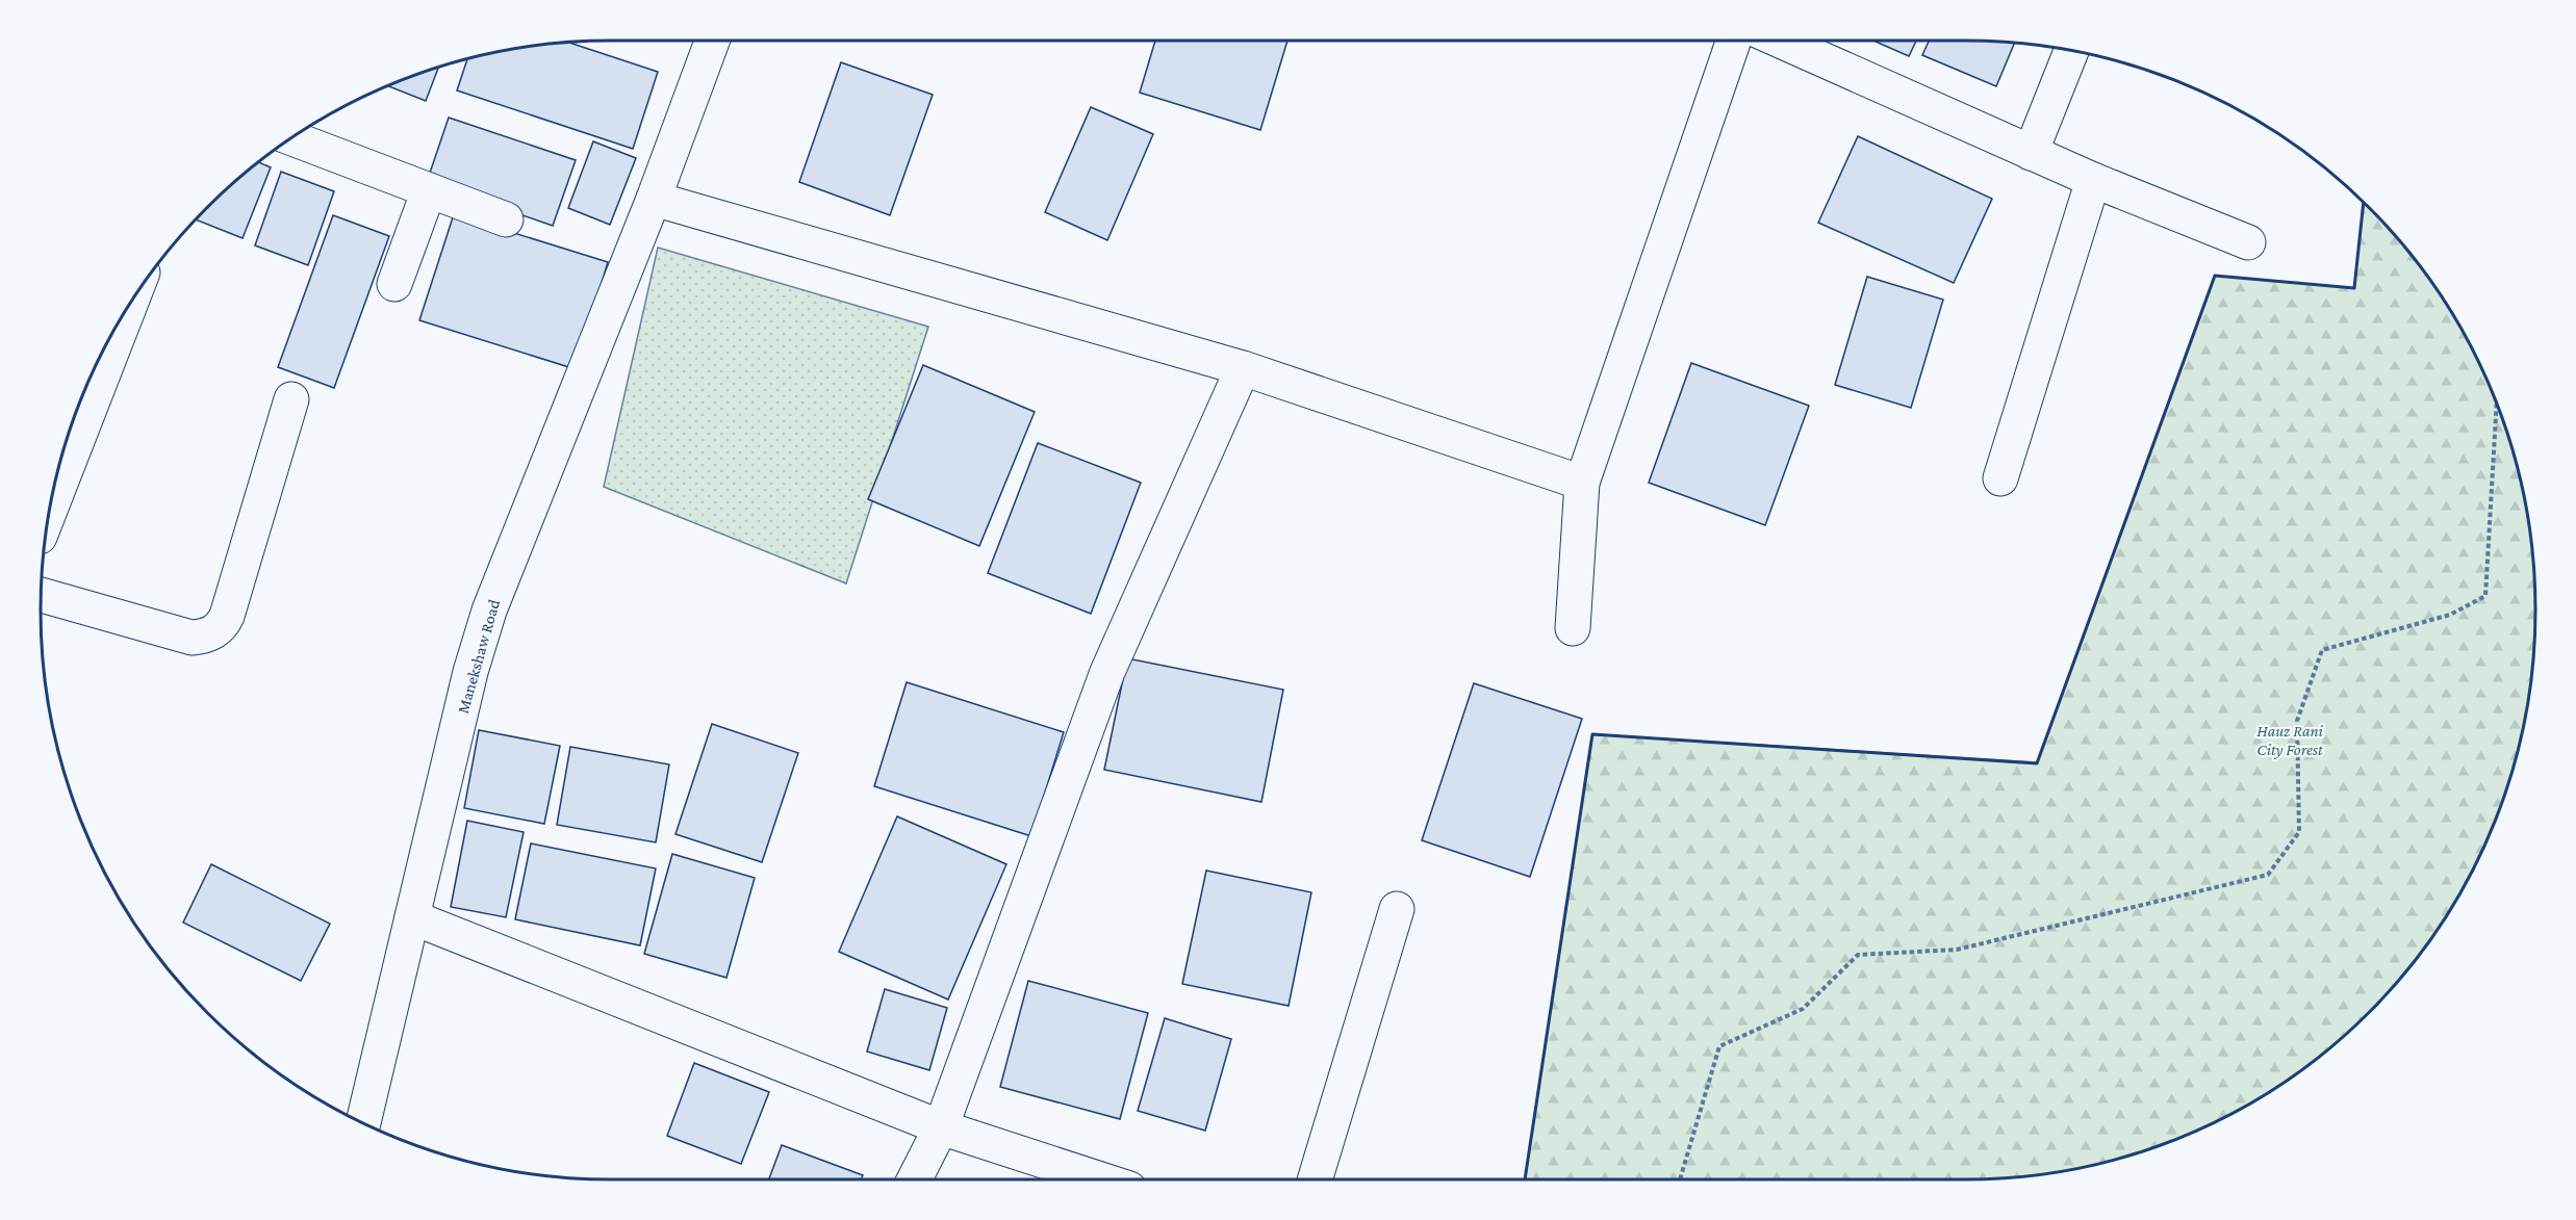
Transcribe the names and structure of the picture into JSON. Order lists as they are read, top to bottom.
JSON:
{
  "streets": {
    "street": ["Manekshaw Road"]
  },
  "parks": ["Hauz Rani City Forest"]
}
